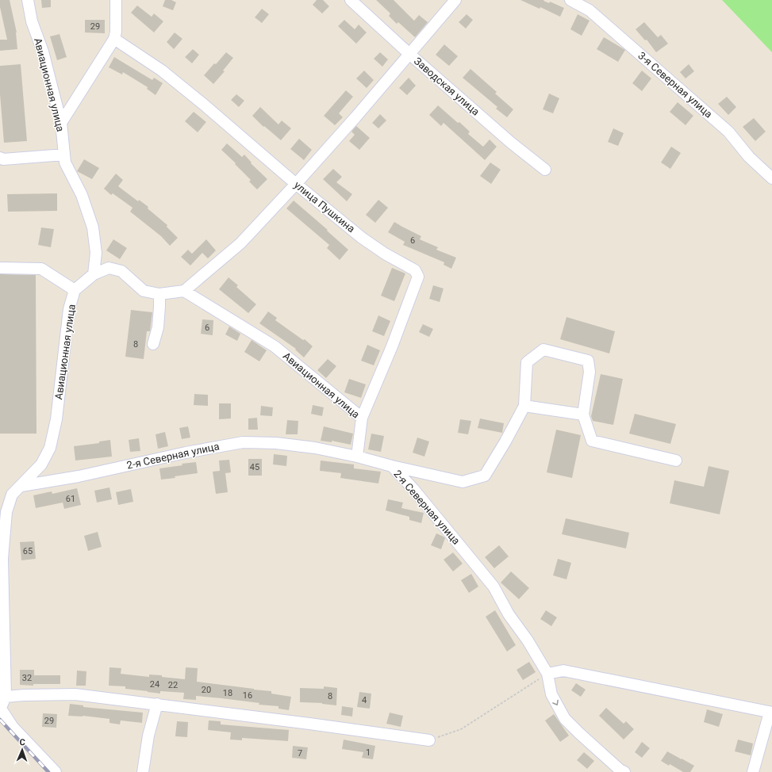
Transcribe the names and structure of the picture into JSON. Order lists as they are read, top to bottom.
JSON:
{
  "streets": {
    "street": [
      "Авиационная улица",
      "3-я Северная улица",
      "Заводская улица",
      "улица Пушкина",
      "2-я Северная улица"
    ]
  },
  "crossings": [
    ["Авиационная улица", "улица Пушкина"],
    ["Авиационная улица", "2-я Северная улица"]
  ],
  "house_numbers": [
    "29",
    "6",
    "6",
    "8",
    "45",
    "61",
    "65",
    "32",
    "24",
    "22",
    "20",
    "18",
    "16",
    "8",
    "4",
    "29",
    "1",
    "7"
  ],
  "north": "top"
}
